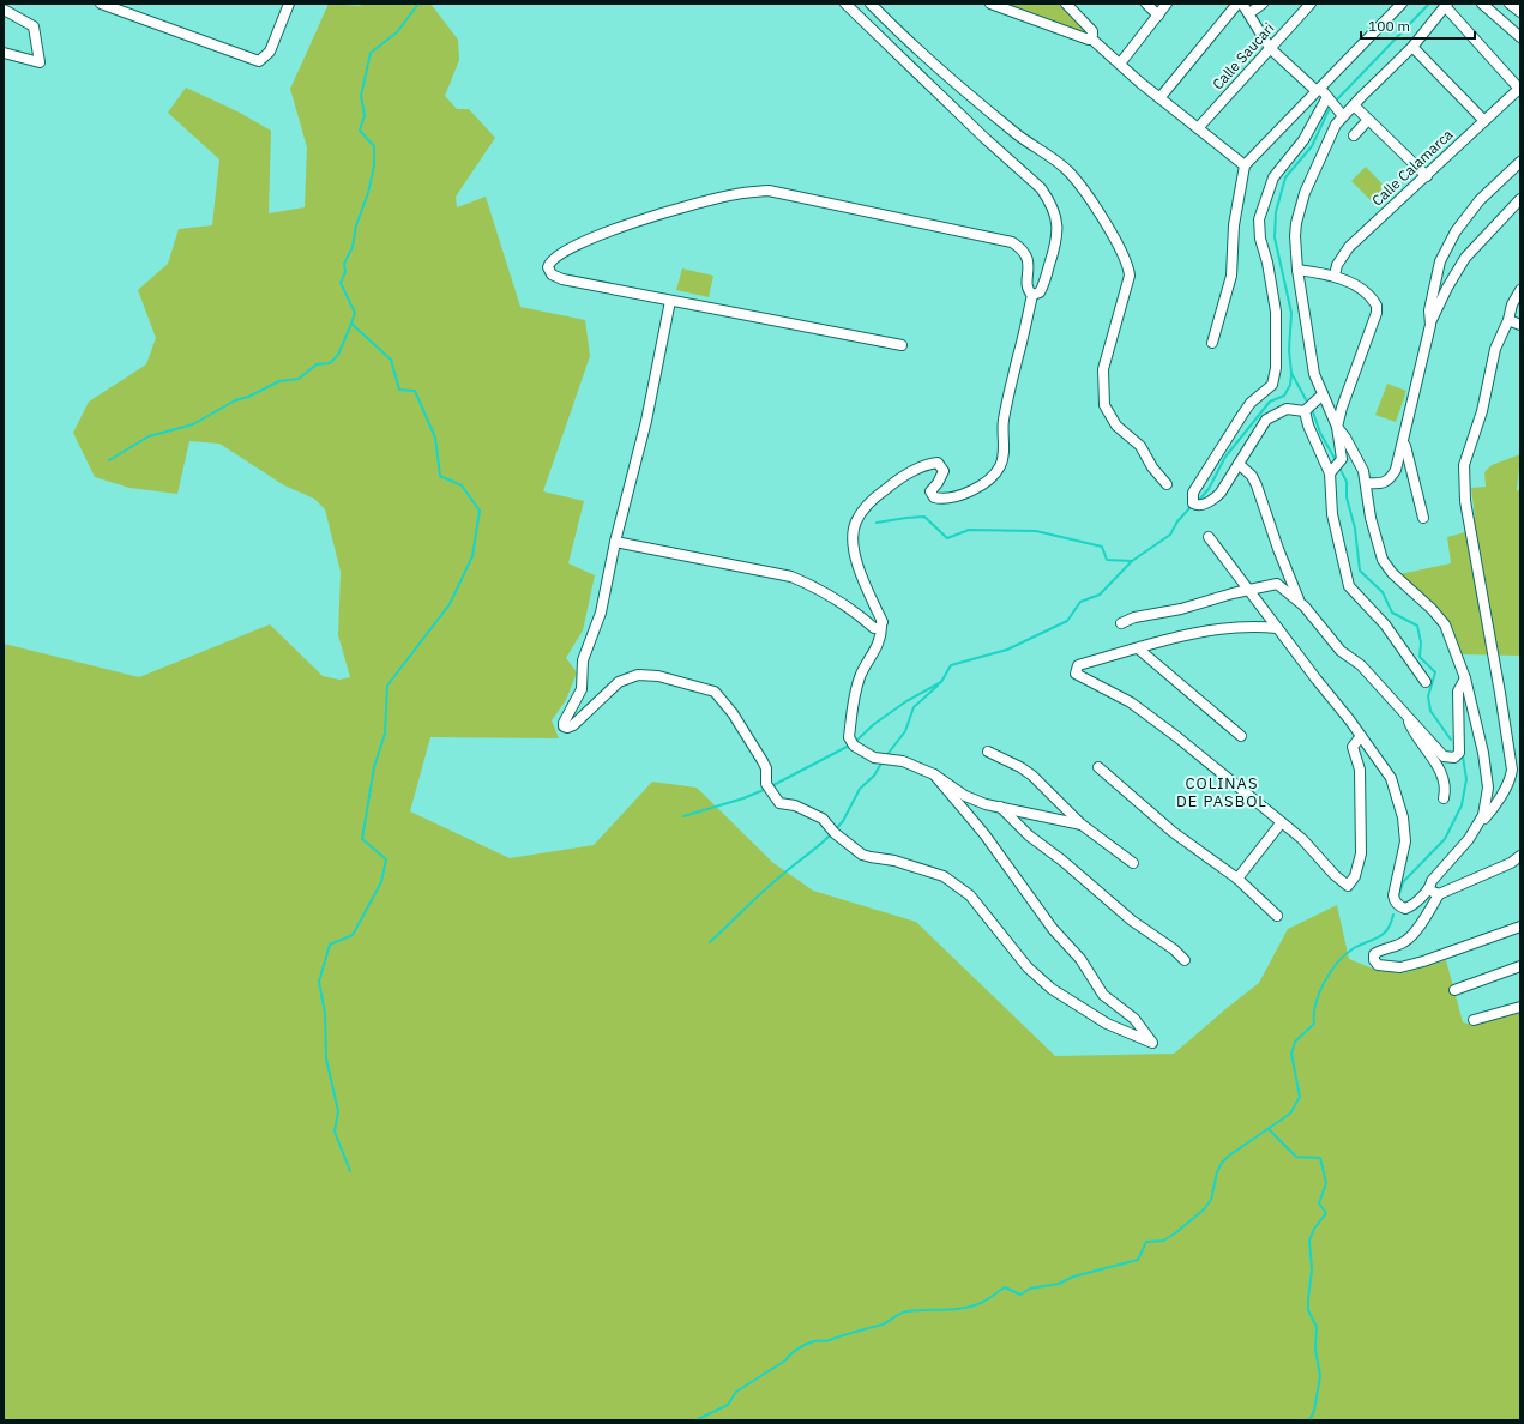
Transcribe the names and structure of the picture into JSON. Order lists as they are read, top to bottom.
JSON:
{
  "streets": {
    "street": ["Calle Saucari", "Calle Calamarca"]
  },
  "districts": ["COLINAS DE PASBOL"],
  "scale_bar": "100 m"
}
